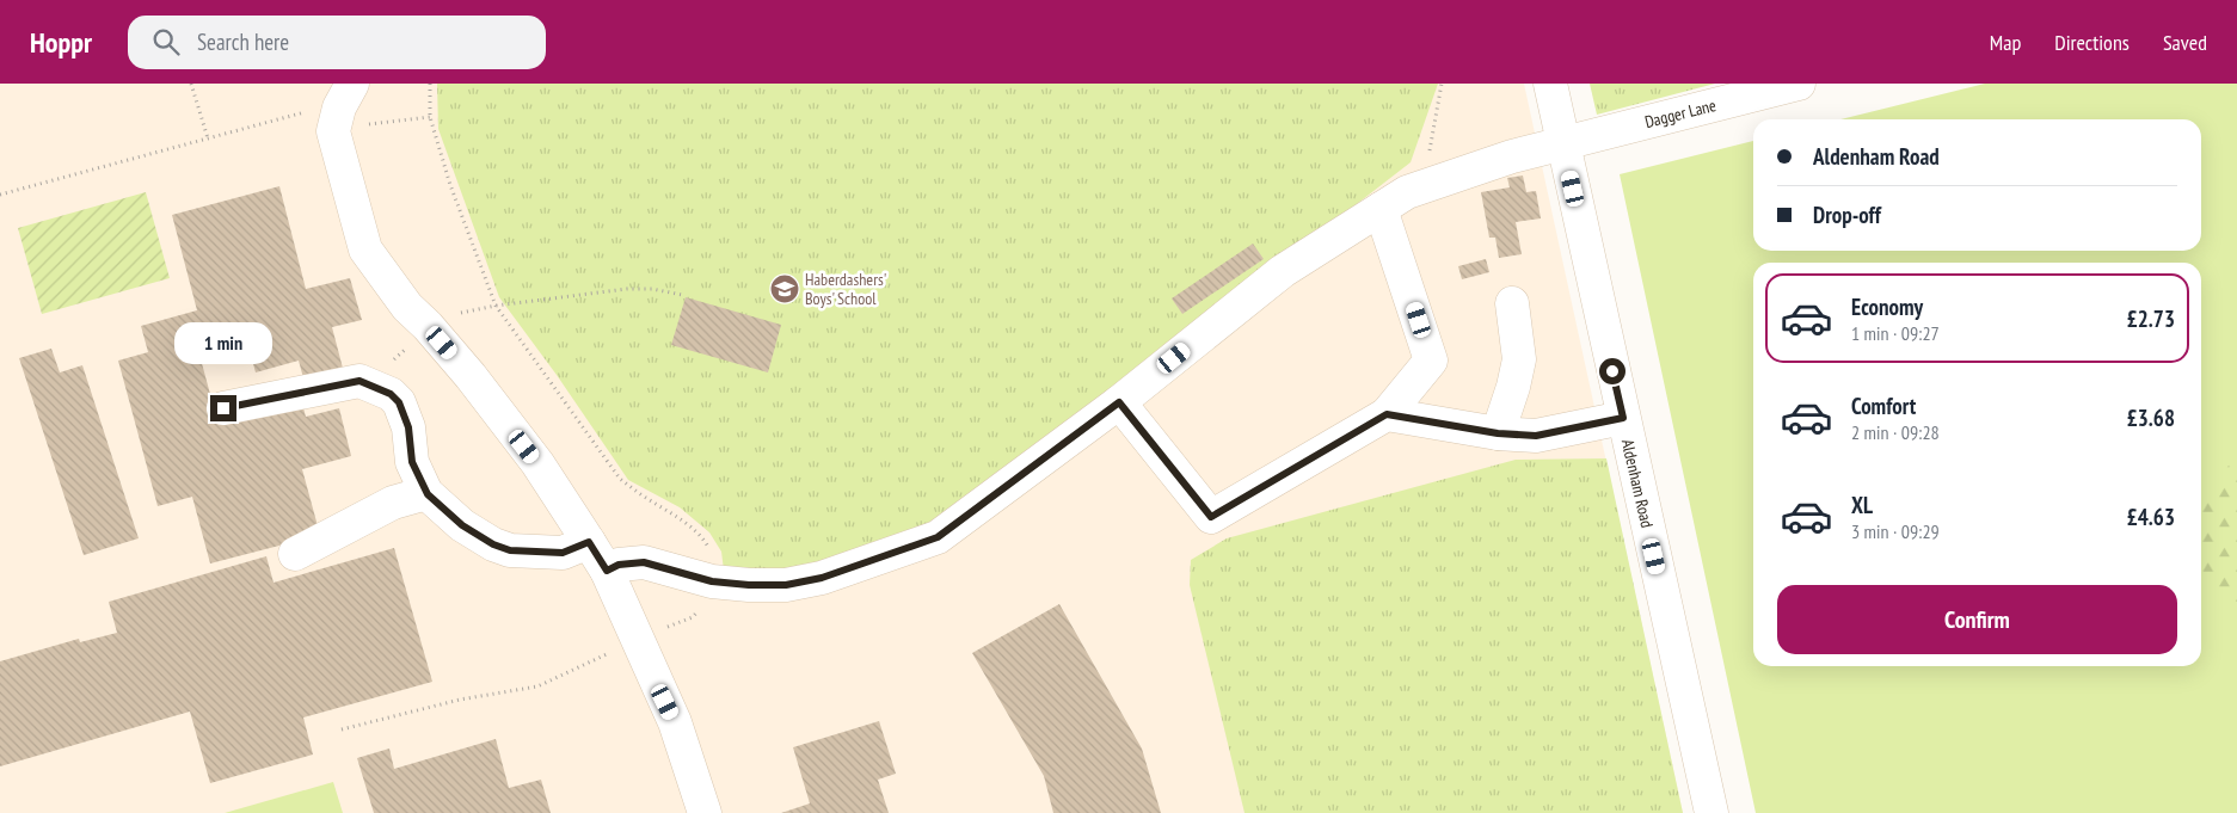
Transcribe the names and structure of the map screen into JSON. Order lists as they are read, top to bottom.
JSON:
{
  "streets": {
    "street": ["Dagger Lane", "Aldenham Road"]
  },
  "crossings": [
    ["Dagger Lane", "Aldenham Road"]
  ],
  "places": {
    "school or university": ["Haberdashers' Boys' School"]
  },
  "page": {
    "header": "Hoppr",
    "search": "Search here",
    "nav": ["Map", "Directions", "Saved"],
    "banner": ["Aldenham Road", "Drop-off"],
    "list": [
      {
        "name": "Economy",
        "note": "1 min · 09:27",
        "value": "£2.73"
      },
      {
        "name": "Comfort",
        "note": "2 min · 09:28",
        "value": "£3.68"
      },
      {
        "name": "XL",
        "note": "3 min · 09:29",
        "value": "£4.63"
      }
    ],
    "bubble": "1 min",
    "buttons": "Confirm"
  }
}
